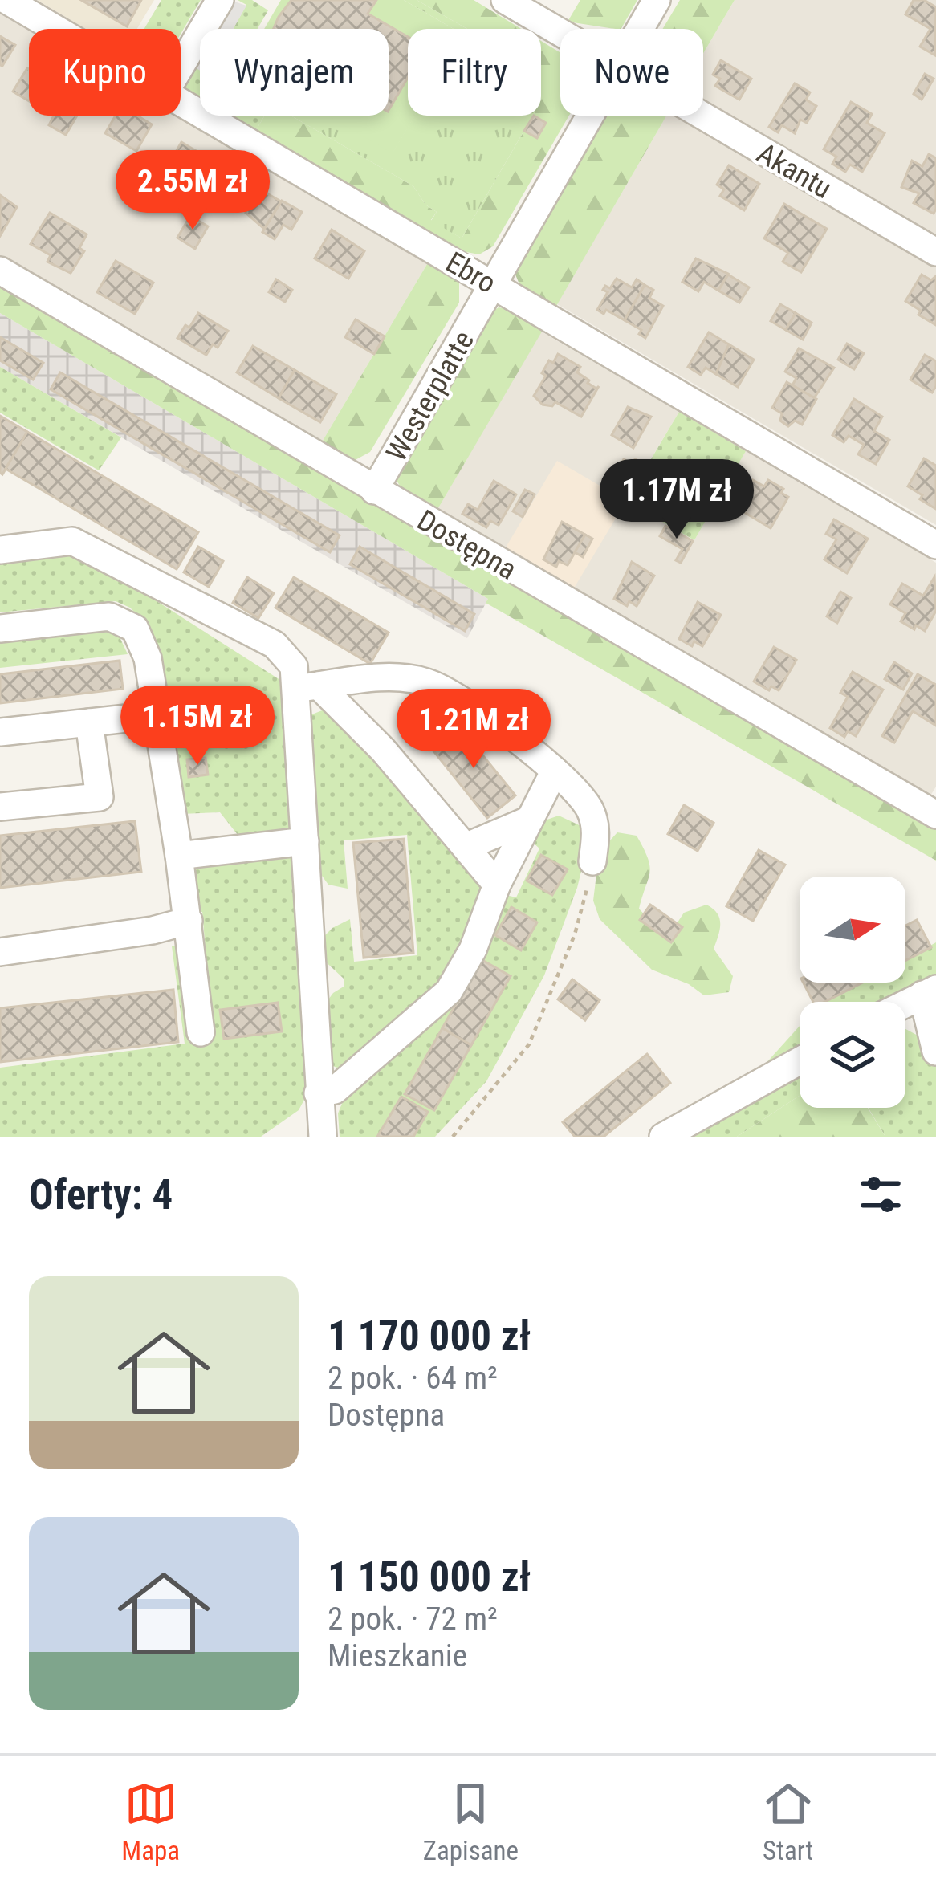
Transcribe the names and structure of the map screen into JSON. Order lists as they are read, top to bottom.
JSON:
{
  "streets": {
    "street": [
      "Akantu",
      "Ebro",
      "Westerplatte",
      "Dostępna"
    ]
  },
  "crossings": [
    ["Ebro", "Westerplatte"],
    ["Westerplatte", "Dostępna"]
  ],
  "north": "right",
  "page": {
    "chip": [
      "Kupno",
      "Wynajem",
      "Filtry",
      "Nowe"
    ],
    "price": [
      "2.55M zł",
      "1.17M zł",
      "1.15M zł",
      "1.21M zł"
    ],
    "heading": "Oferty: 4",
    "list": [
      {
        "name": "1 170 000 zł",
        "note": "2 pok. · 64 m² · Dostępna"
      },
      {
        "name": "1 150 000 zł",
        "note": "2 pok. · 72 m² · Mieszkanie"
      }
    ],
    "tabs": ["Mapa", "Zapisane", "Start"]
  }
}
